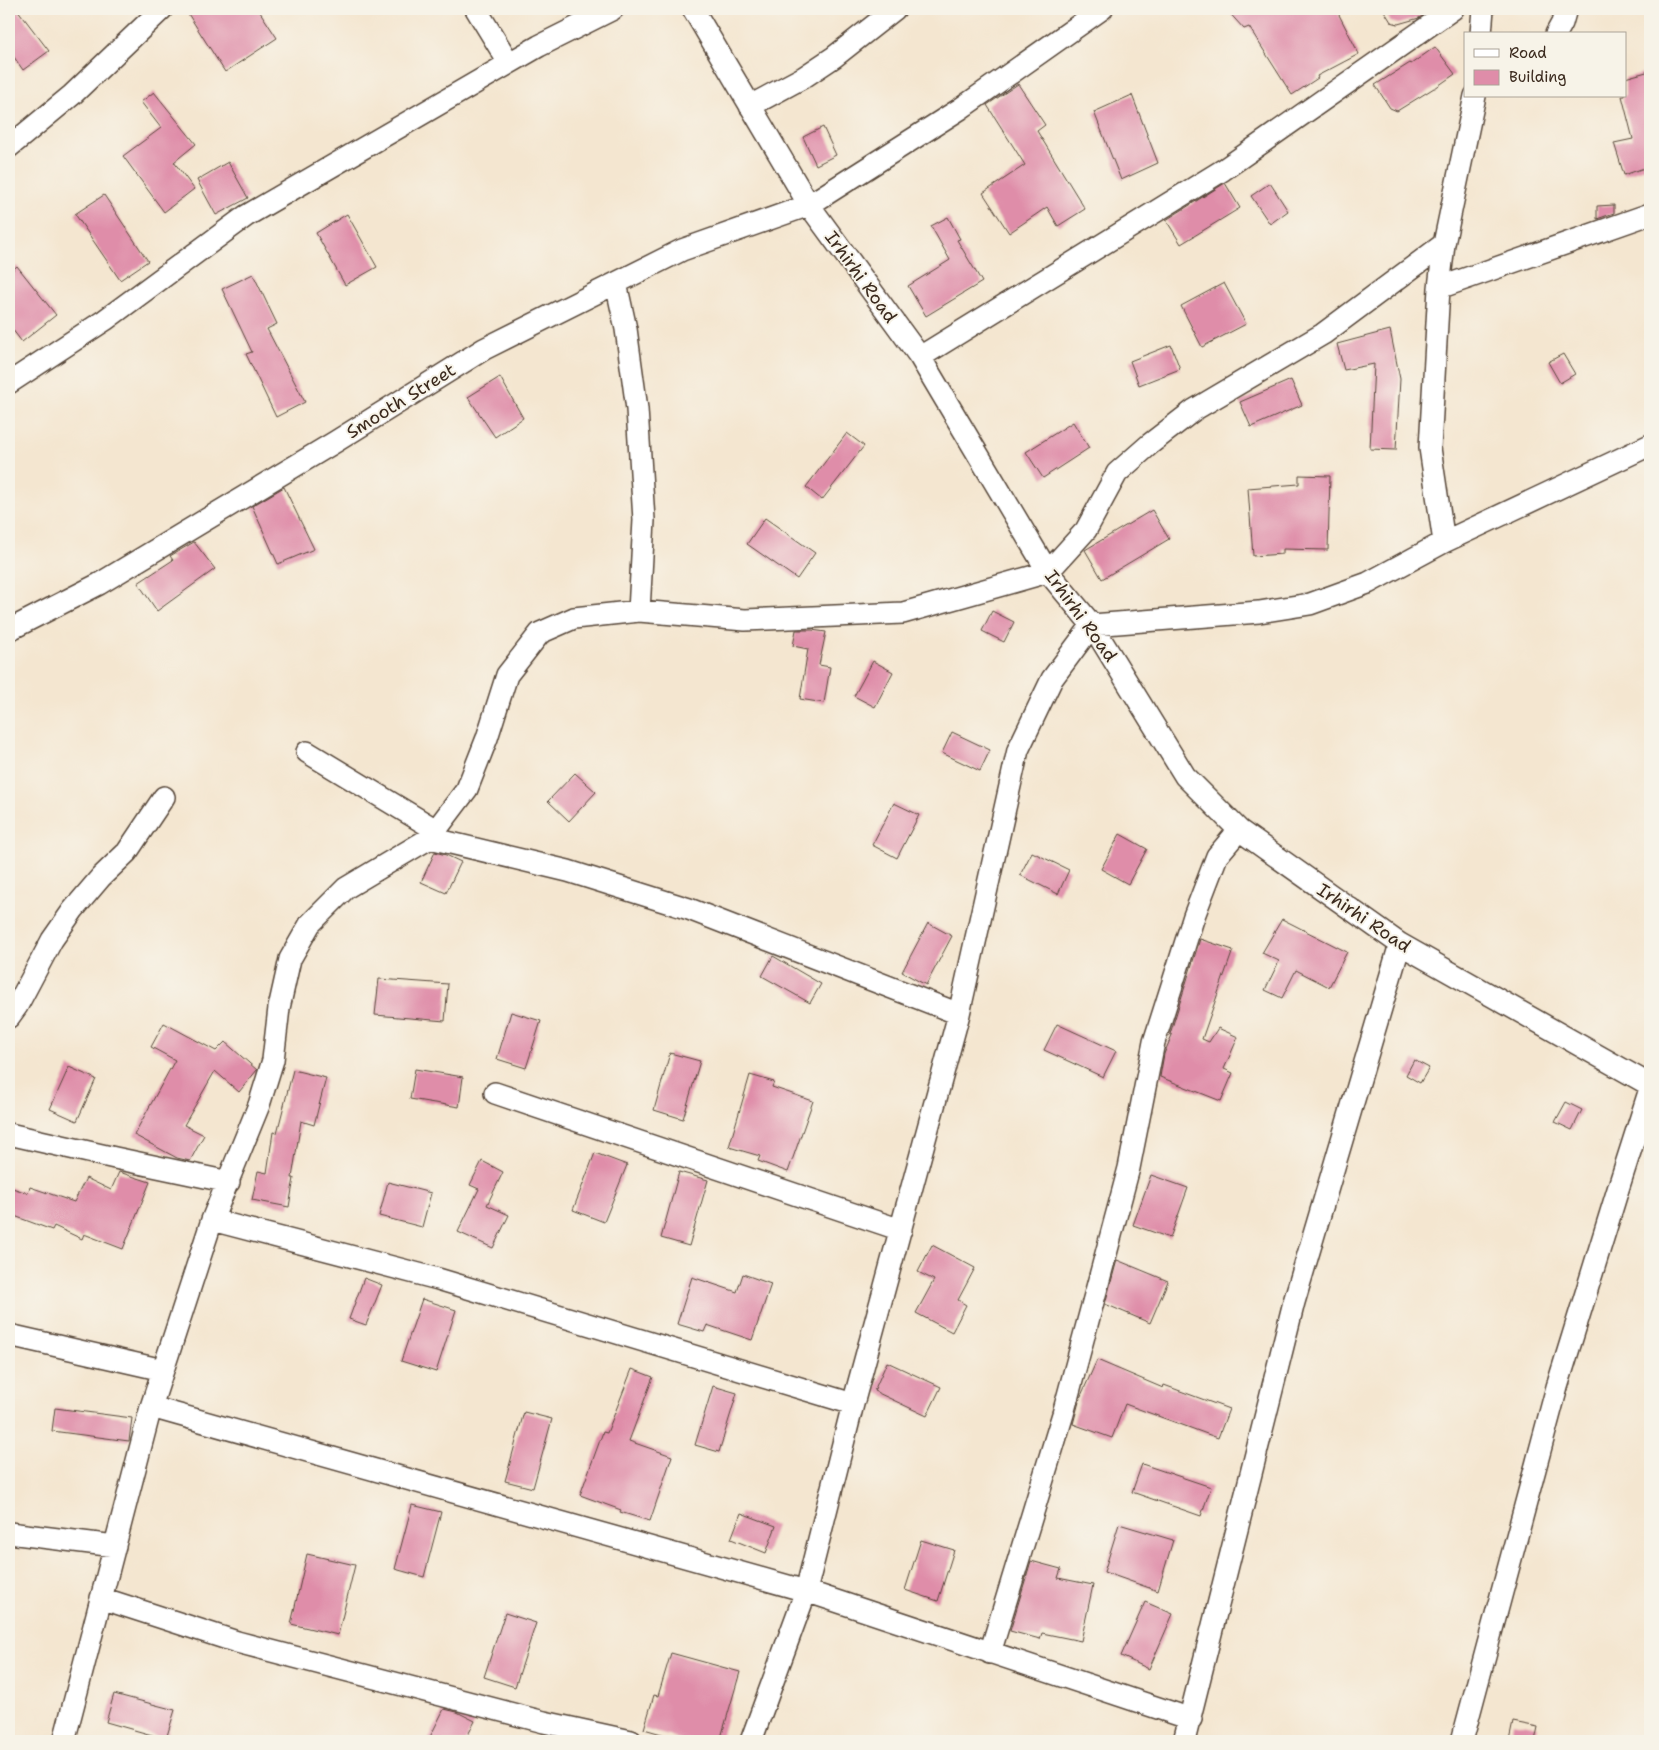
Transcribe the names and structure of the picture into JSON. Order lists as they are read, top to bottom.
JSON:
{
  "streets": {
    "street": ["Irhirhi Road", "Smooth Street"]
  },
  "crossings": [
    ["Irhirhi Road", "Smooth Street"]
  ],
  "legend": ["Road", "Building"]
}
